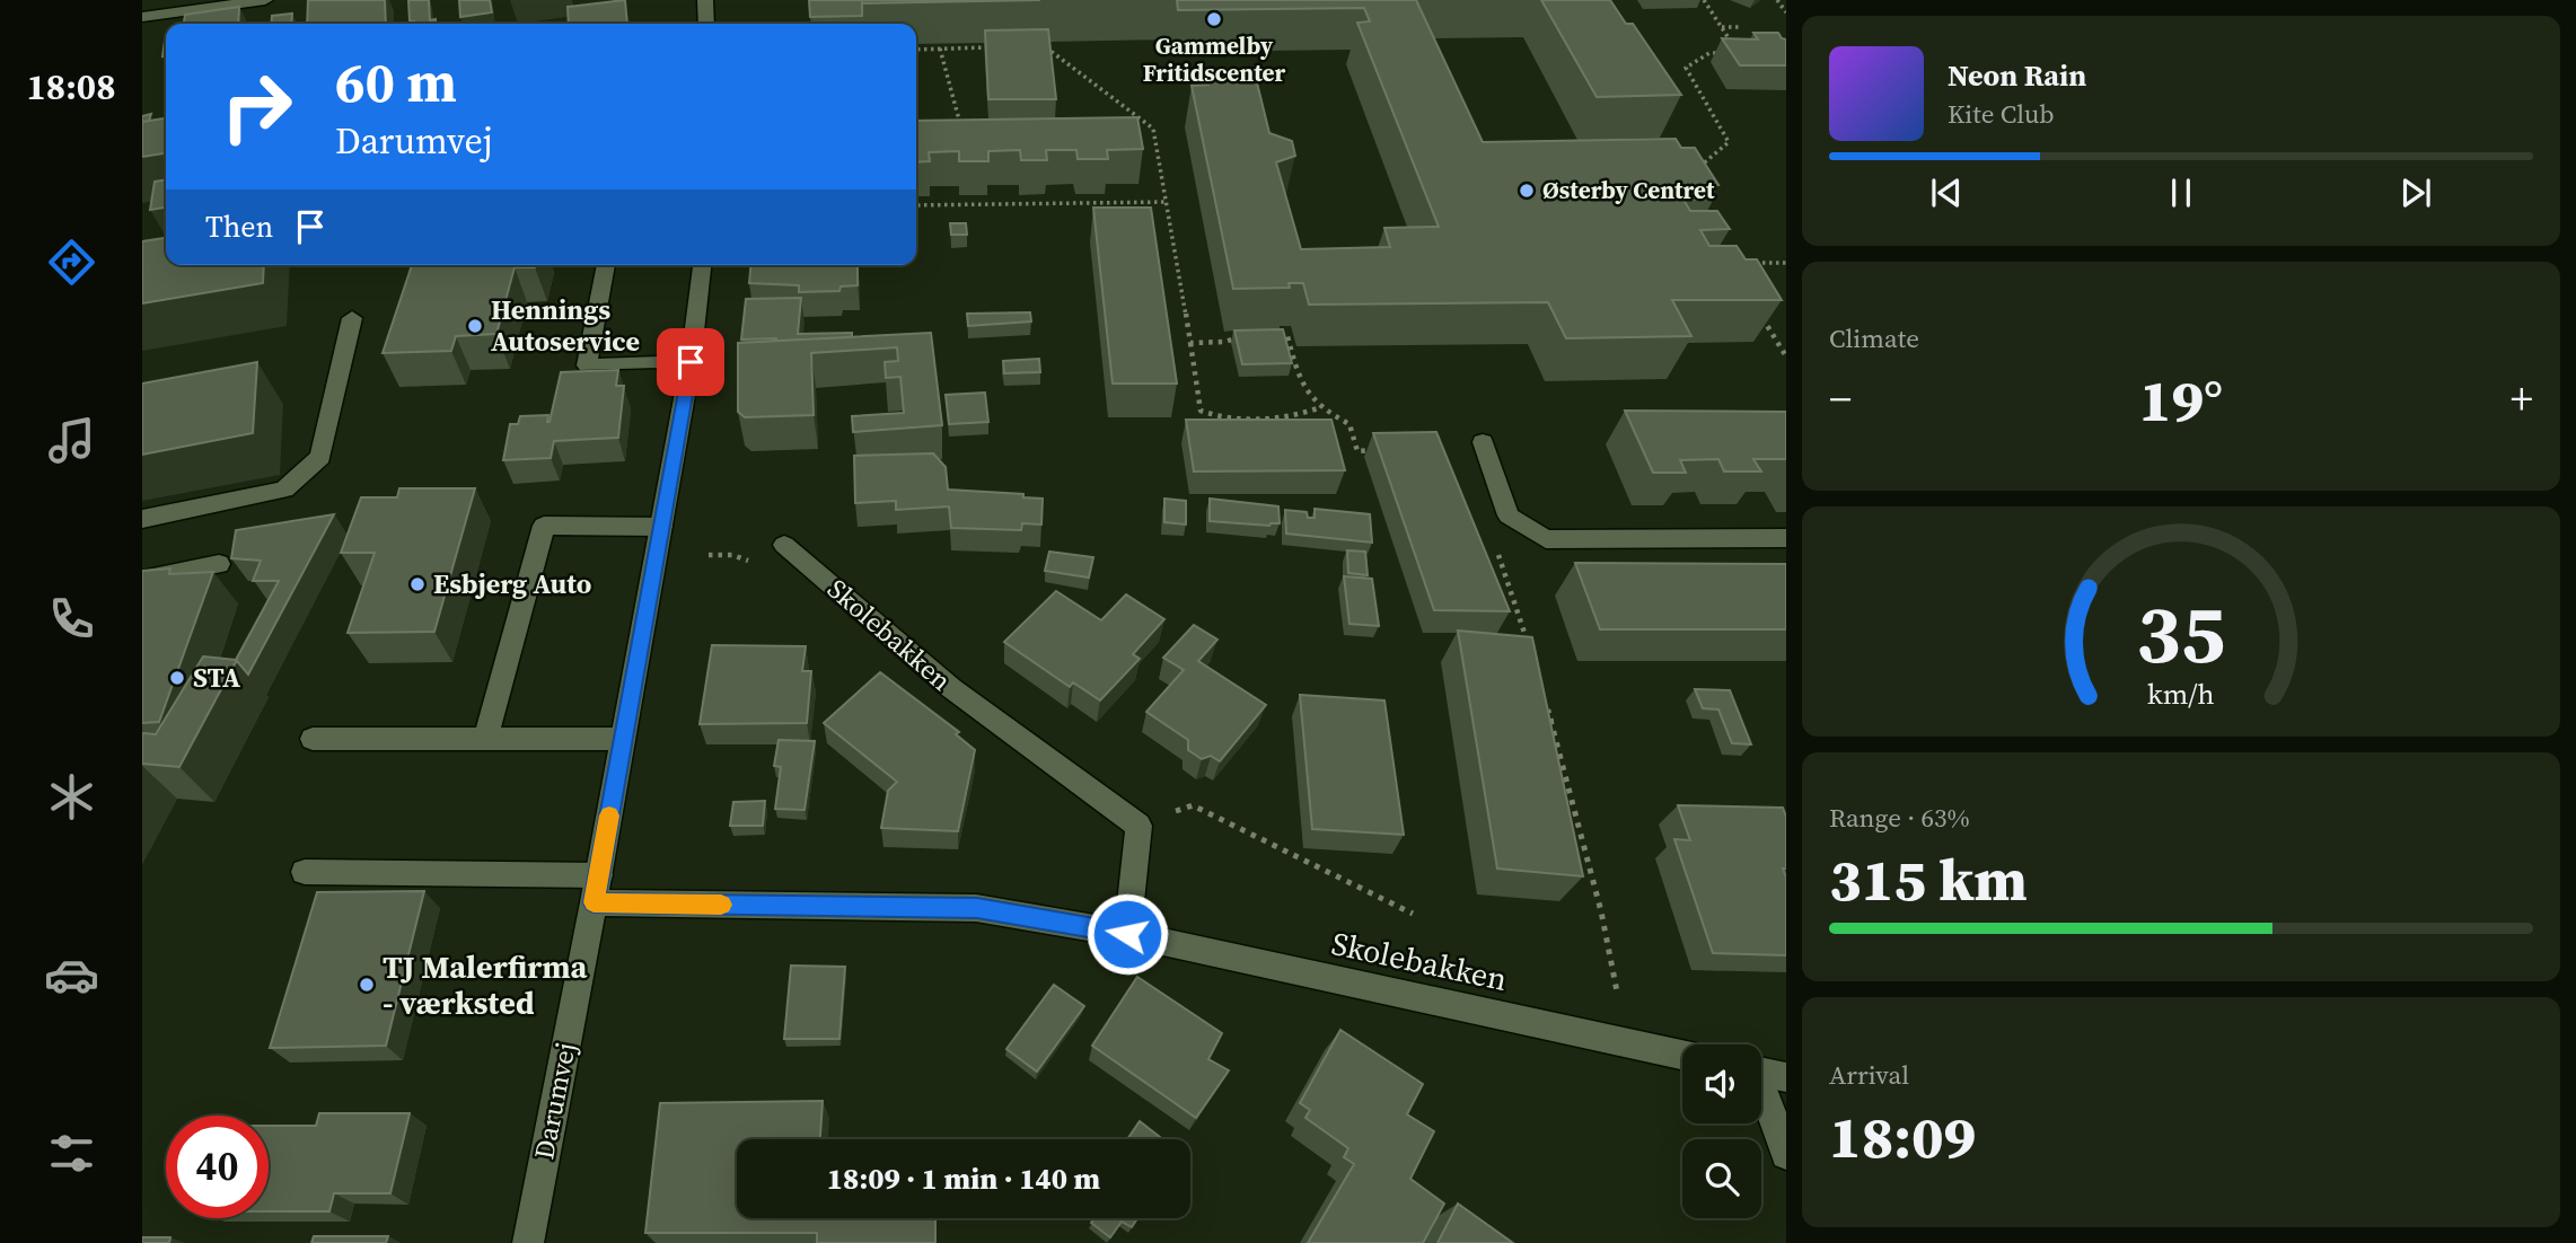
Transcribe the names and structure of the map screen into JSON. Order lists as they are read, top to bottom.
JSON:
{
  "streets": {
    "street": ["Skolebakken", "Darumvej"]
  },
  "crossings": [
    ["Skolebakken", "Darumvej"]
  ],
  "places": [
    "Gammelby Fritidscenter",
    "Østerby Centret",
    "Hennings Autoservice",
    "Esbjerg Auto",
    "STA",
    "TJ Malerfirma - værksted"
  ],
  "page": {
    "tabs": "18:08",
    "turn": ["60 m", "Darumvej"],
    "song": ["Neon Rain", "Kite Club"],
    "then": "Then",
    "tile": [
      "Climate",
      ["Range · 63%", "315 km"],
      ["Arrival", "18:09"]
    ],
    "heat": ["−", "19°", "+"],
    "limit": "40",
    "trip": "18:09 · 1 min · 140 m",
    "gauge": ["35", "km/h"]
  }
}
